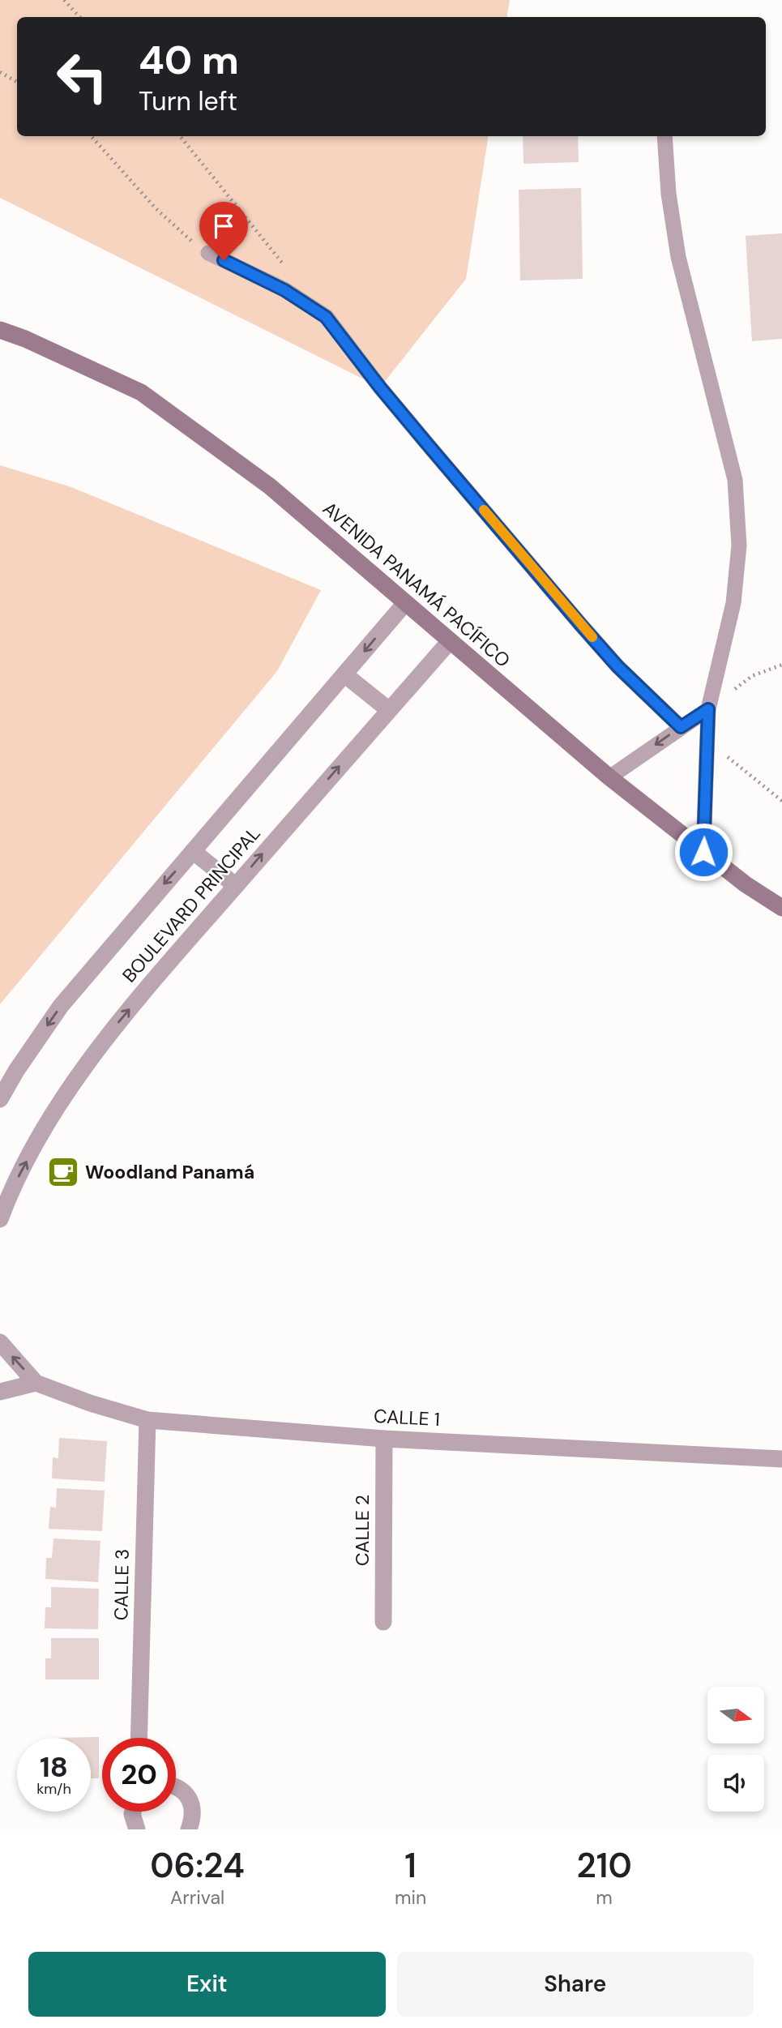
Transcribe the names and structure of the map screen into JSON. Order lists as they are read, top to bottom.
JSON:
{
  "streets": {
    "main road": ["AVENIDA PANAMÁ PACÍFICO"],
    "street": [
      "BOULEVARD PRINCIPAL",
      "CALLE 1",
      "CALLE 2",
      "CALLE 3"
    ]
  },
  "crossings": [
    ["AVENIDA PANAMÁ PACÍFICO", "BOULEVARD PRINCIPAL"],
    ["CALLE 1", "CALLE 2"],
    ["CALLE 1", "CALLE 3"]
  ],
  "places": {
    "cafe": ["Woodland Panamá"]
  },
  "north": "right",
  "page": {
    "turn": ["40 m", "Turn left"],
    "speed": "18 km/h",
    "limit": "20",
    "eta": [
      "06:24",
      "Arrival",
      "1",
      "min",
      "210",
      "m"
    ],
    "buttons": ["Exit", "Share"]
  }
}
